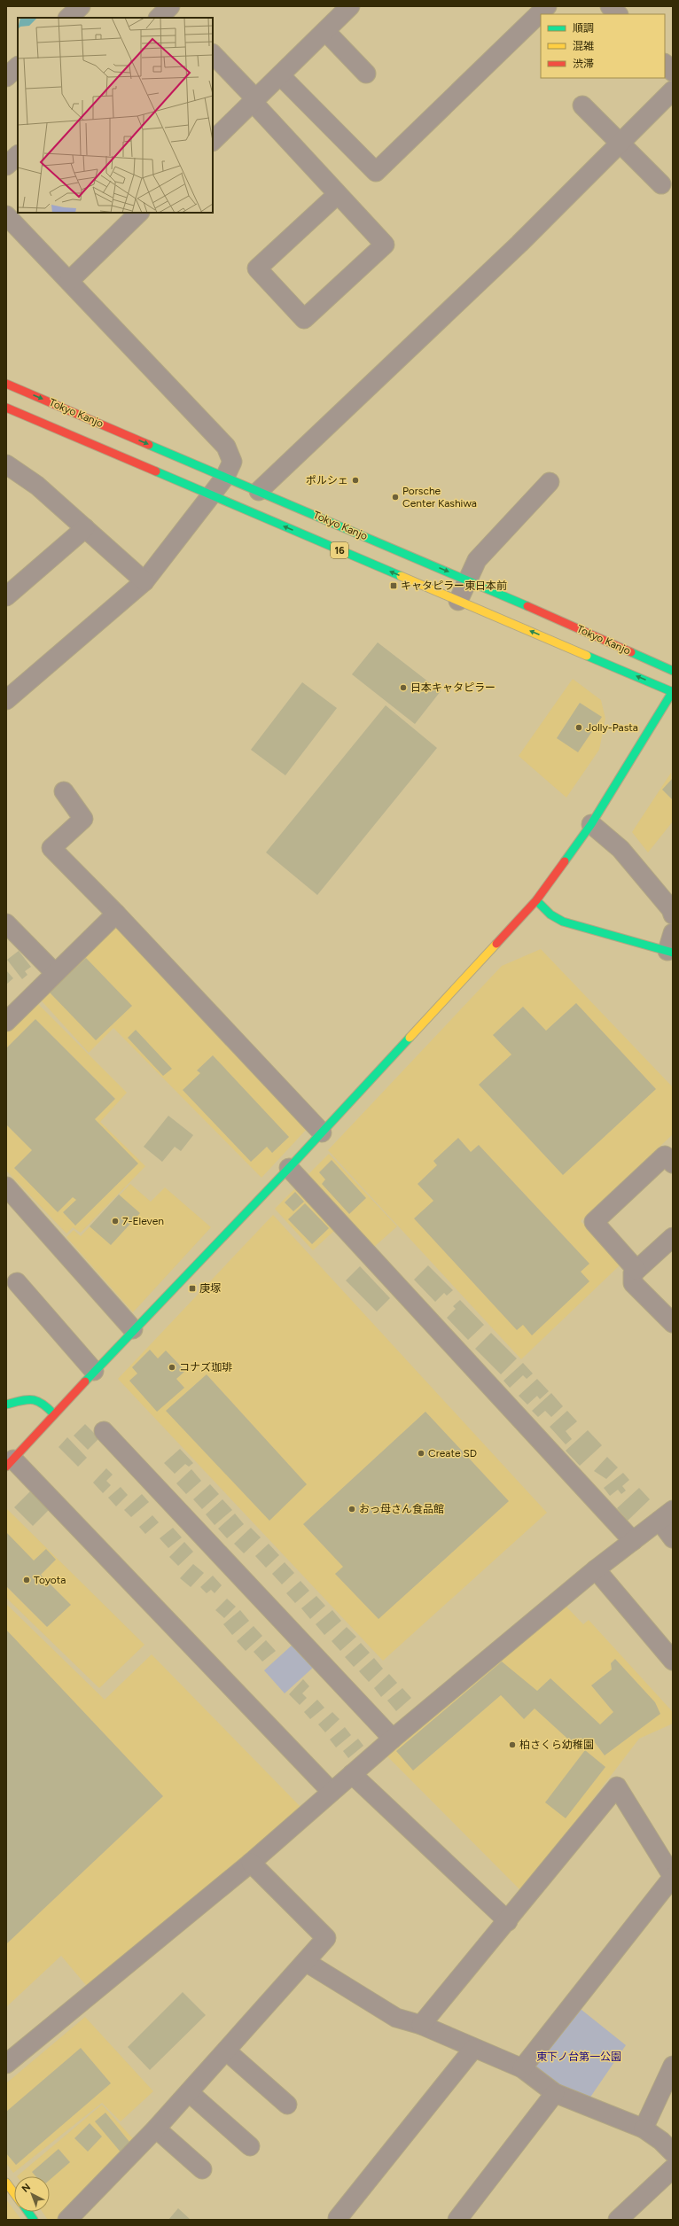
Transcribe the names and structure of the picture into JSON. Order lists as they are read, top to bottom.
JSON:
{
  "streets": {
    "main road": ["Tokyo Kanjo", "16"]
  },
  "parks": ["東下ノ台第一公園"],
  "places": {
    "other": [
      "ポルシェ",
      "Porsche Center Kashiwa",
      "日本キャタピラー",
      "Jolly-Pasta",
      "7-Eleven",
      "コナズ珈琲",
      "Create SD",
      "おっ母さん食品館",
      "Toyota",
      "柏さくら幼稚園"
    ],
    "transit": ["キャタピラー東日本前", "庚塚"]
  },
  "legend": ["順調", "混雑", "渋滞"],
  "north": "top left"
}
